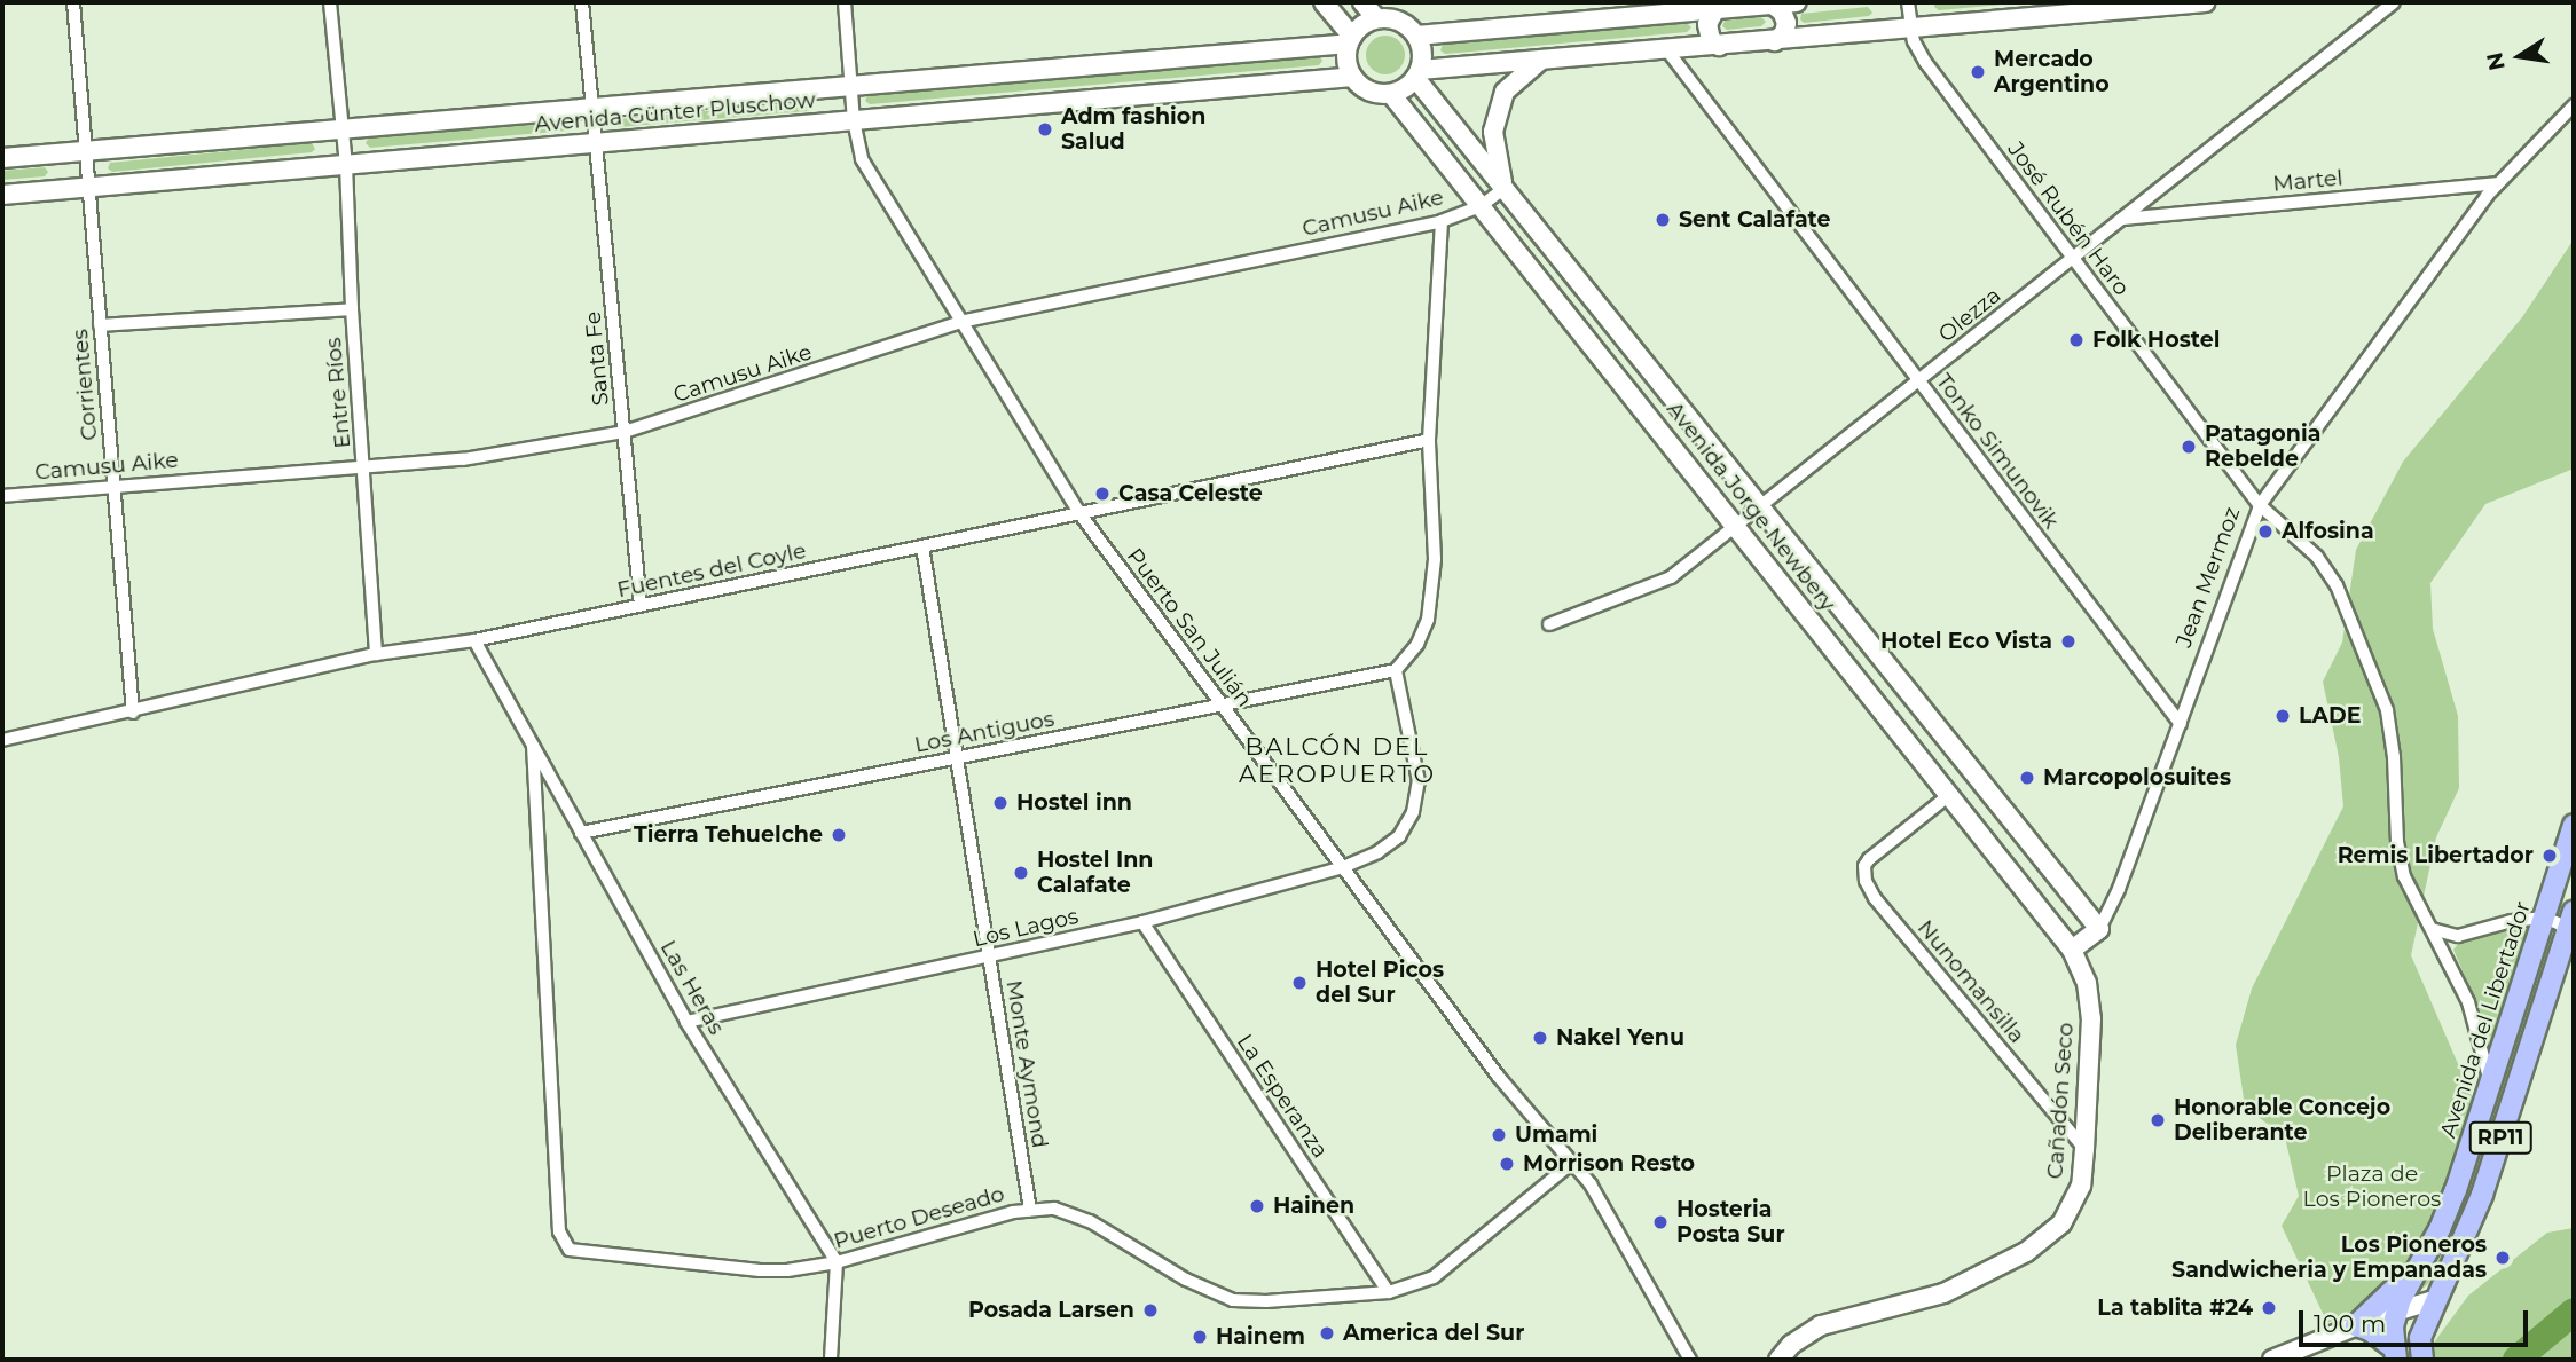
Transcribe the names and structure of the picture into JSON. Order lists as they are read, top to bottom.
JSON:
{
  "streets": {
    "main road": ["Avenida del Libertador", "RP11"],
    "street": [
      "Avenida Günter Pluschow",
      "Martel",
      "Camusu Aike",
      "José Rubén Haro",
      "Olezza",
      "Santa Fe",
      "Corrientes",
      "Entre Ríos",
      "Tonko Simunovik",
      "Avenida Jorge Newbery",
      "Fuentes del Coyle",
      "Jean Mermoz",
      "Puerto San Julián",
      "Los Antiguos",
      "Los Lagos",
      "Nunomansilla",
      "Las Heras",
      "Monte Aymond",
      "La Esperanza",
      "Cañadón Seco",
      "Puerto Deseado"
    ]
  },
  "crossings": [
    ["Avenida Günter Pluschow", "Santa Fe"],
    ["Avenida Günter Pluschow", "Corrientes"],
    ["Avenida Günter Pluschow", "Entre Ríos"],
    ["Avenida Günter Pluschow", "Avenida Jorge Newbery"],
    ["Avenida Günter Pluschow", "Puerto San Julián"],
    ["Martel", "Olezza"],
    ["Martel", "Jean Mermoz"],
    ["Camusu Aike", "Santa Fe"],
    ["Camusu Aike", "Corrientes"],
    ["Camusu Aike", "Entre Ríos"],
    ["Camusu Aike", "Avenida Jorge Newbery"],
    ["Camusu Aike", "Puerto San Julián"],
    ["José Rubén Haro", "Olezza"],
    ["José Rubén Haro", "Jean Mermoz"],
    ["José Rubén Haro", "Avenida del Libertador"],
    ["Olezza", "Tonko Simunovik"],
    ["Olezza", "Avenida Jorge Newbery"],
    ["Santa Fe", "Fuentes del Coyle"],
    ["Corrientes", "Fuentes del Coyle"],
    ["Entre Ríos", "Fuentes del Coyle"],
    ["Tonko Simunovik", "Jean Mermoz"],
    ["Avenida Jorge Newbery", "Jean Mermoz"],
    ["Avenida Jorge Newbery", "Nunomansilla"],
    ["Avenida Jorge Newbery", "Cañadón Seco"],
    ["Fuentes del Coyle", "Puerto San Julián"],
    ["Fuentes del Coyle", "Las Heras"],
    ["Fuentes del Coyle", "Monte Aymond"],
    ["Jean Mermoz", "Cañadón Seco"],
    ["Puerto San Julián", "Los Antiguos"],
    ["Puerto San Julián", "Los Lagos"],
    ["Puerto San Julián", "Puerto Deseado"],
    ["Los Antiguos", "Los Lagos"],
    ["Los Antiguos", "Las Heras"],
    ["Los Antiguos", "Monte Aymond"],
    ["Los Lagos", "Las Heras"],
    ["Los Lagos", "Monte Aymond"],
    ["Los Lagos", "La Esperanza"],
    ["Nunomansilla", "Cañadón Seco"],
    ["Las Heras", "Puerto Deseado"],
    ["Monte Aymond", "Puerto Deseado"],
    ["La Esperanza", "Puerto Deseado"]
  ],
  "districts": ["BALCÓN DEL AEROPUERTO"],
  "parks": ["Plaza de Los Pioneros"],
  "places": [
    "Mercado Argentino",
    "Adm fashion Salud",
    "Sent Calafate",
    "Folk Hostel",
    "Patagonia Rebelde",
    "Casa Celeste",
    "Alfosina",
    "Hotel Eco Vista",
    "LADE",
    "Marcopolosuites",
    "Hostel inn",
    "Tierra Tehuelche",
    "Remis Libertador",
    "Hostel Inn Calafate",
    "Hotel Picos del Sur",
    "Nakel Yenu",
    "Honorable Concejo Deliberante",
    "Umami",
    "Morrison Resto",
    "Hainen",
    "Hosteria Posta Sur",
    "Los Pioneros Sandwicheria y Empanadas",
    "La tablita #24",
    "Posada Larsen",
    "America del Sur",
    "Hainem"
  ],
  "scale_bar": "100 m",
  "north": "left"
}
